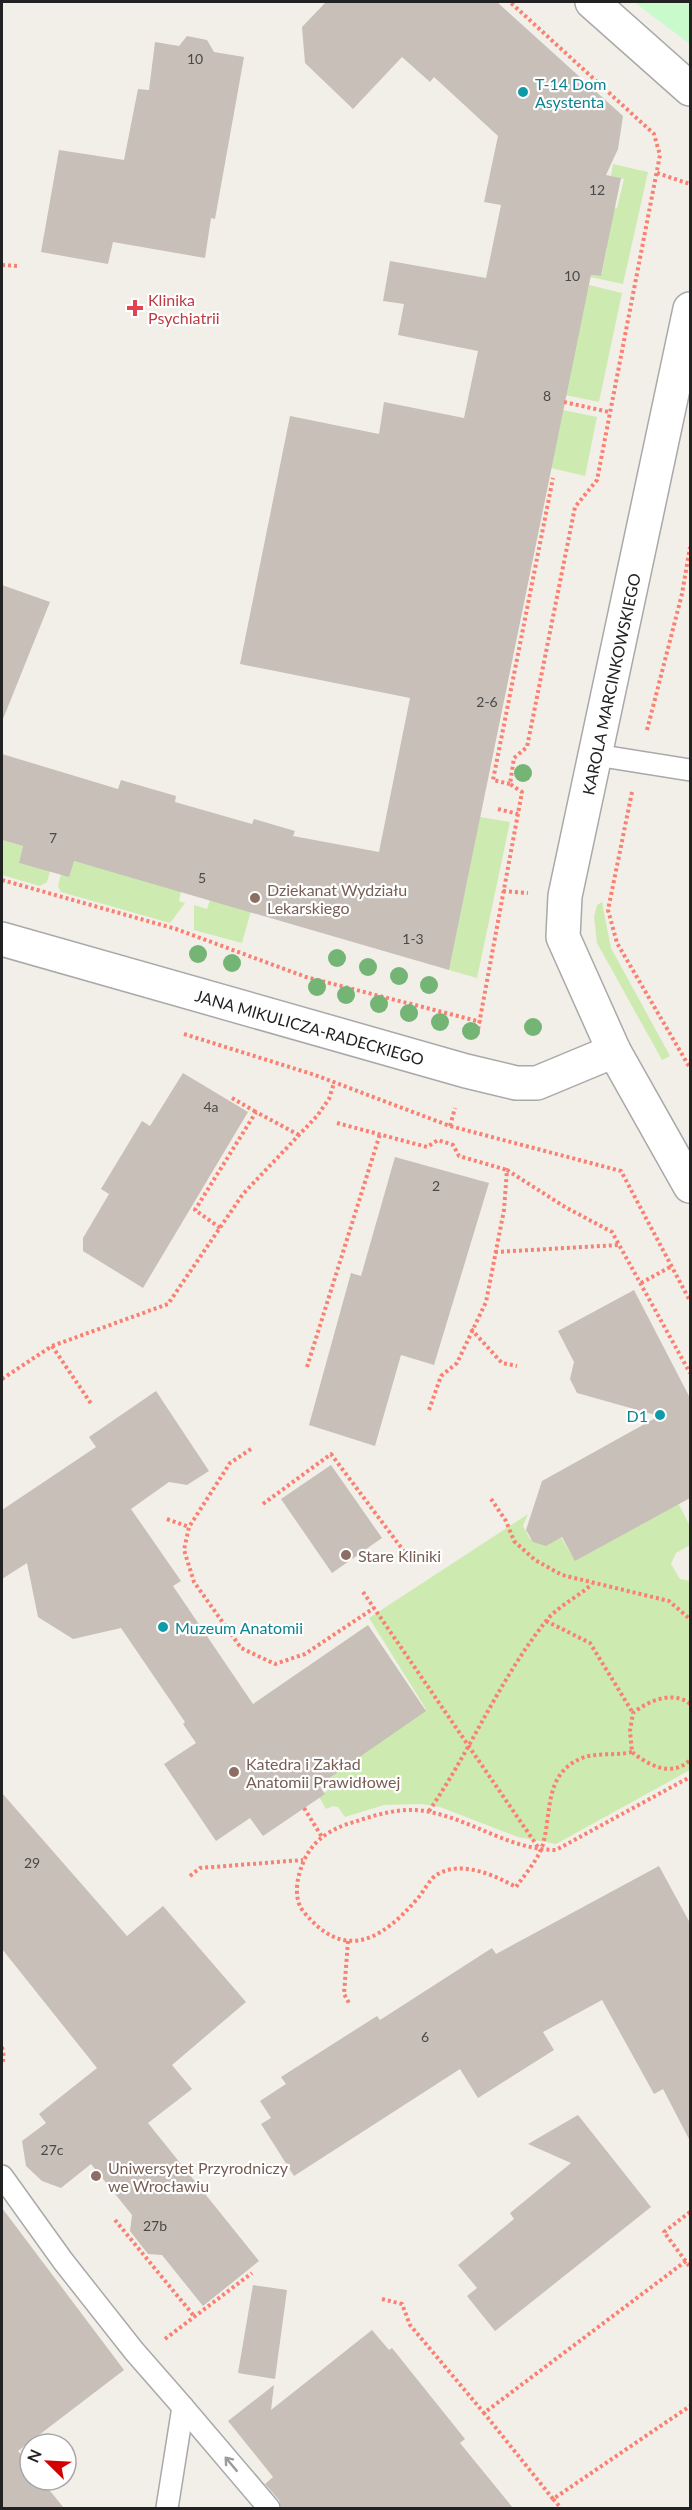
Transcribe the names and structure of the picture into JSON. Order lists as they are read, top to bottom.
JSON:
{
  "streets": {
    "street": ["KAROLA MARCINKOWSKIEGO", "JANA MIKULICZA-RADECKIEGO"]
  },
  "crossings": [
    ["KAROLA MARCINKOWSKIEGO", "JANA MIKULICZA-RADECKIEGO"]
  ],
  "places": {
    "other": [
      "T-14 Dom Asystenta",
      "Dziekanat Wydziału Lekarskiego",
      "D1",
      "Stare Kliniki",
      "Muzeum Anatomii",
      "Katedra i Zakład Anatomii Prawidłowej",
      "Uniwersytet Przyrodniczy we Wrocławiu"
    ],
    "health": ["Klinika Psychiatrii"]
  },
  "house_numbers": [
    "10",
    "12",
    "10",
    "8",
    "2-6",
    "7",
    "5",
    "1-3",
    "4a",
    "2",
    "29",
    "6",
    "27c",
    "27b"
  ],
  "north": "top left"
}
